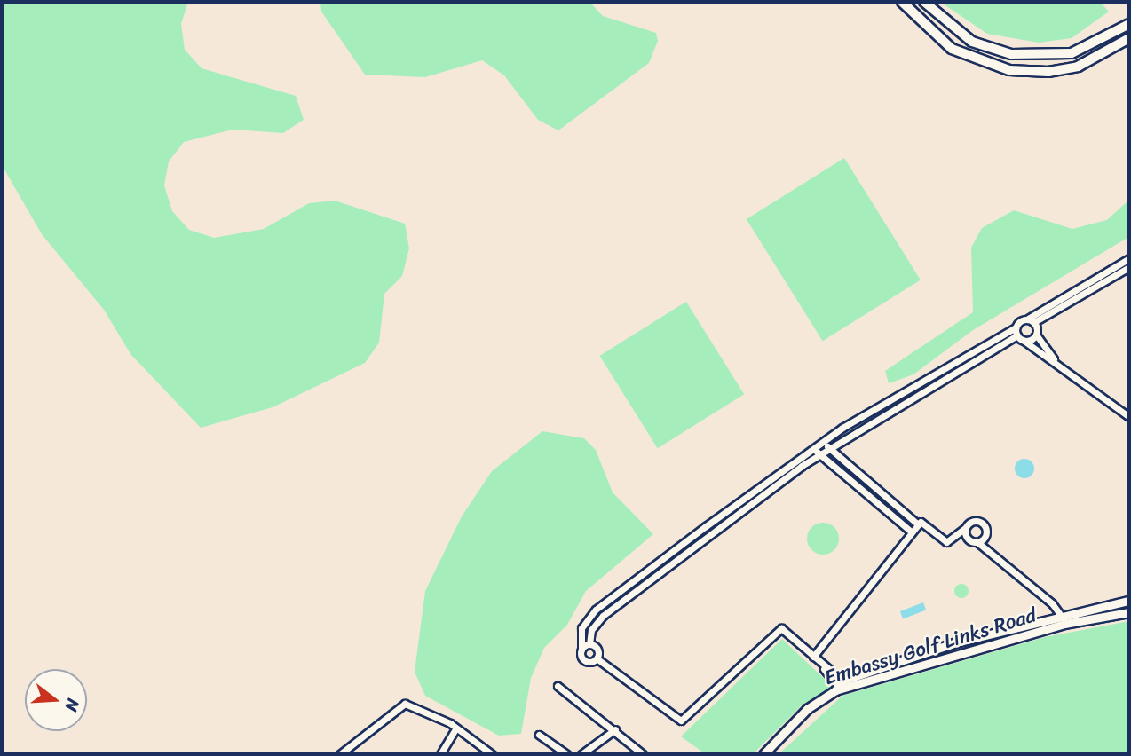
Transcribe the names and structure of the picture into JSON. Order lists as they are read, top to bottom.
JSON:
{
  "streets": {
    "street": ["Embassy Golf Links Road"]
  },
  "north": "right"
}
